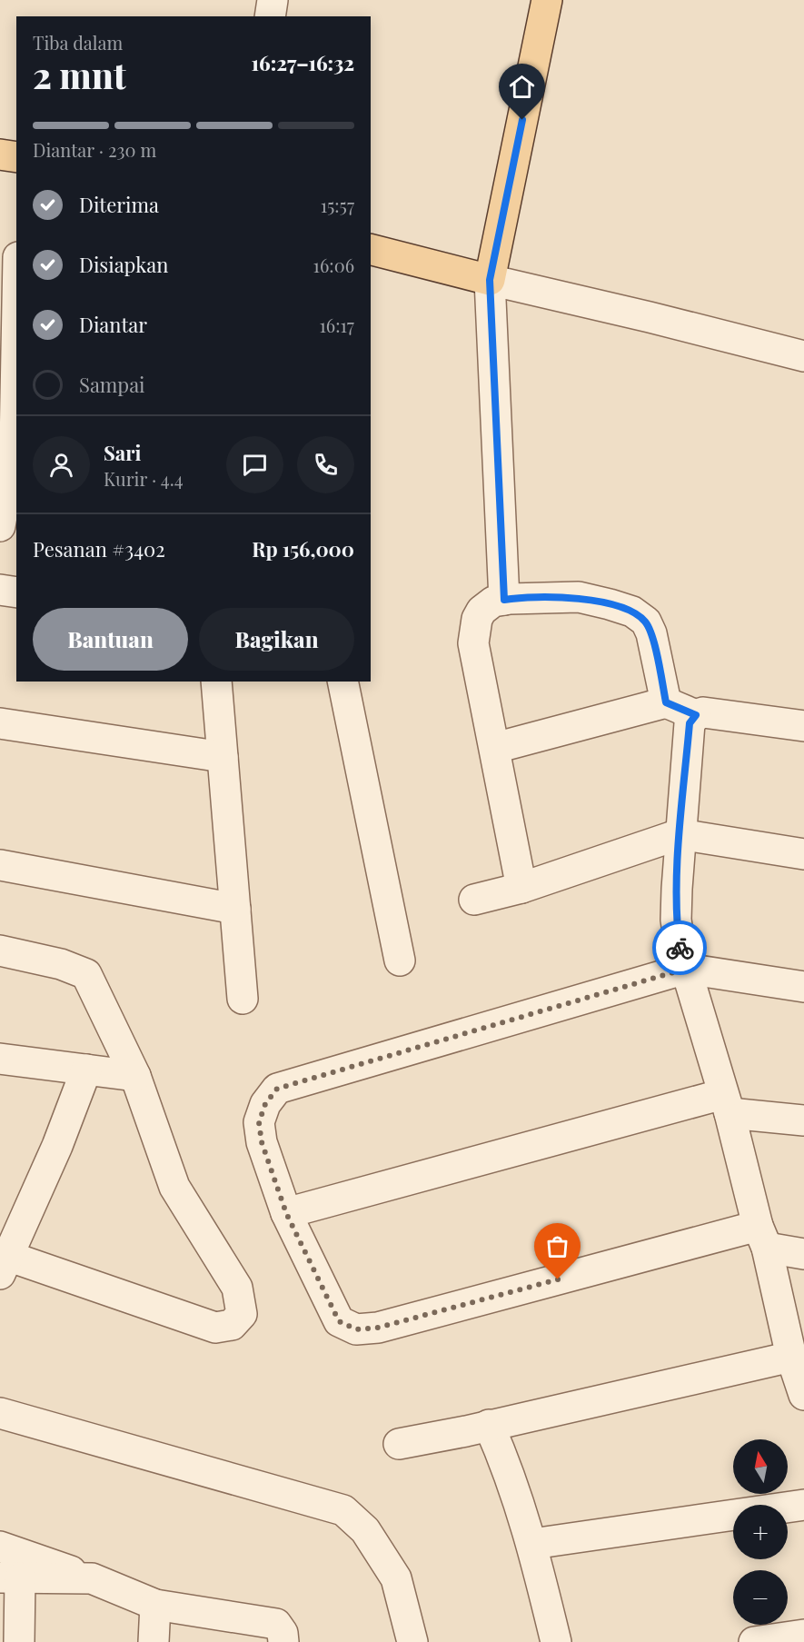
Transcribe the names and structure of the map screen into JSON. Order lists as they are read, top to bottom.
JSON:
{
  "north": "top",
  "page": {
    "heading": ["2 mnt", "Tiba dalam", "16:27–16:32"],
    "panel": [
      "Sari",
      "Kurir · 4.4",
      "Pesanan #3402",
      "Rp 156,000"
    ],
    "bar": "Diantar · 230 m",
    "list": [
      ["Diterima", "15:57"],
      ["Disiapkan", "16:06"],
      ["Diantar", "16:17"],
      "Sampai"
    ],
    "buttons": ["Bantuan", "Bagikan"],
    "map_buttons": ["+", "−"]
  }
}
